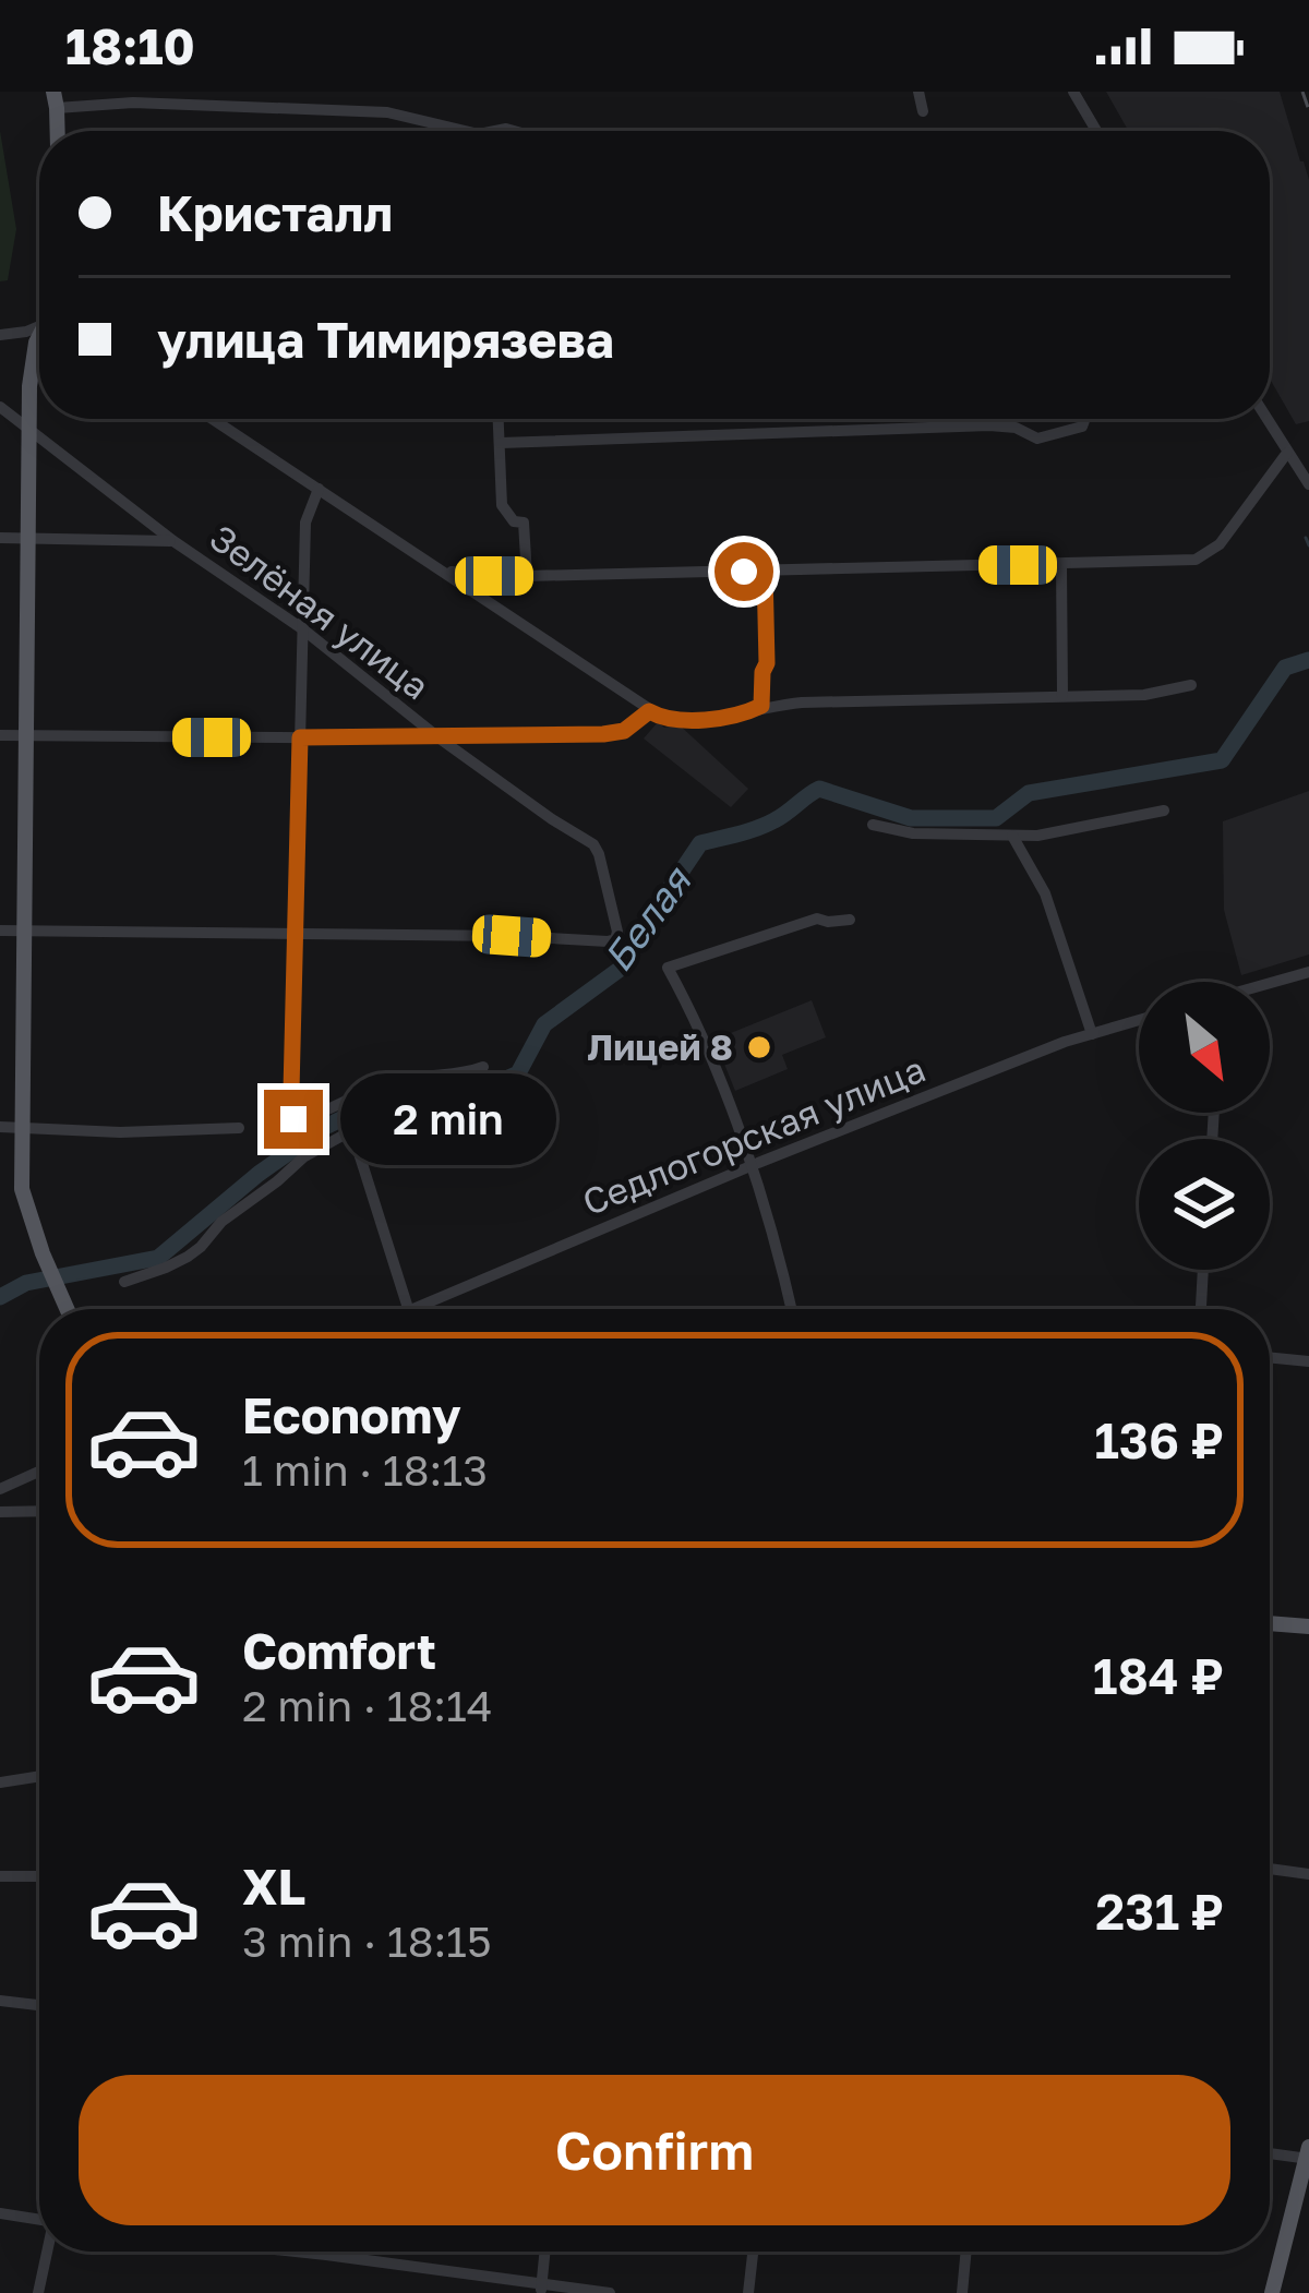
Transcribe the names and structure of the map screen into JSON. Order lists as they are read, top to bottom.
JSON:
{
  "streets": {
    "street": ["Зелёная улица", "Седлогорская улица"]
  },
  "water": ["Белая"],
  "places": ["Лицей 8"],
  "north": "bottom right",
  "page": {
    "status": "18:10",
    "banner": ["Кристалл", "улица Тимирязева"],
    "bubble": "2 min",
    "list": [
      {
        "name": "Economy",
        "note": "1 min · 18:13",
        "value": "136 ₽"
      },
      {
        "name": "Comfort",
        "note": "2 min · 18:14",
        "value": "184 ₽"
      },
      {
        "name": "XL",
        "note": "3 min · 18:15",
        "value": "231 ₽"
      }
    ],
    "buttons": "Confirm"
  }
}
